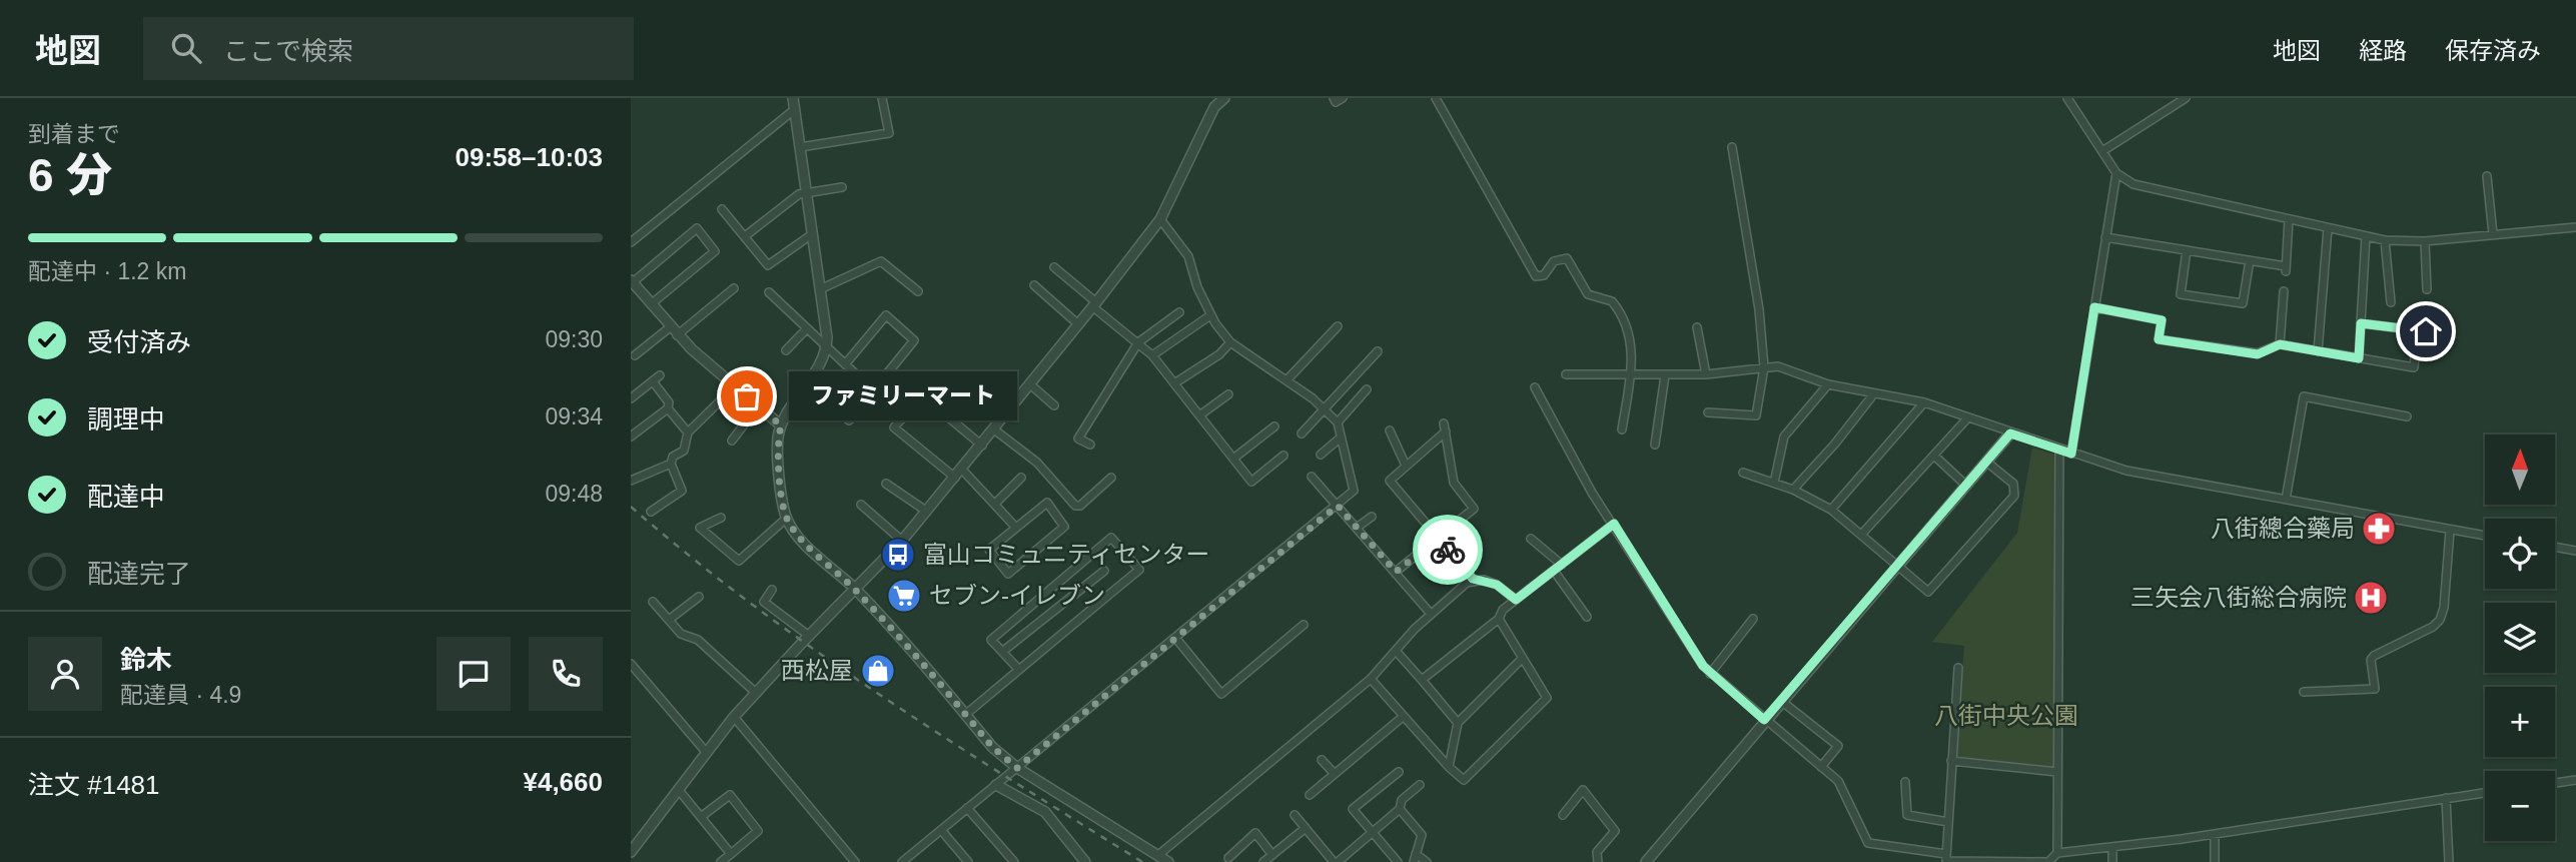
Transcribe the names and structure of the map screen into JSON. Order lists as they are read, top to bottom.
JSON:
{
  "parks": ["八街中央公園"],
  "places": {
    "other": ["ファミリーマート"],
    "pharmacy": ["八街總合藥局"],
    "bus stop": ["富山コミュニティセンター"],
    "supermarket": ["セブン-イレブン"],
    "hospital": ["三矢会八街総合病院"],
    "shop": ["西松屋"]
  },
  "north": "top",
  "page": {
    "header": "地図",
    "search": "ここで検索",
    "nav": ["地図", "経路", "保存済み"],
    "heading": ["6 分", "到着まで", "09:58–10:03"],
    "panel": [
      "鈴木",
      "配達員 · 4.9",
      "注文 #1481",
      "¥4,660"
    ],
    "bar": "配達中 · 1.2 km",
    "list": [
      ["受付済み", "09:30"],
      ["調理中", "09:34"],
      ["配達中", "09:48"],
      "配達完了"
    ],
    "bubble": "ファミリーマート",
    "map_buttons": ["+", "−"]
  }
}
